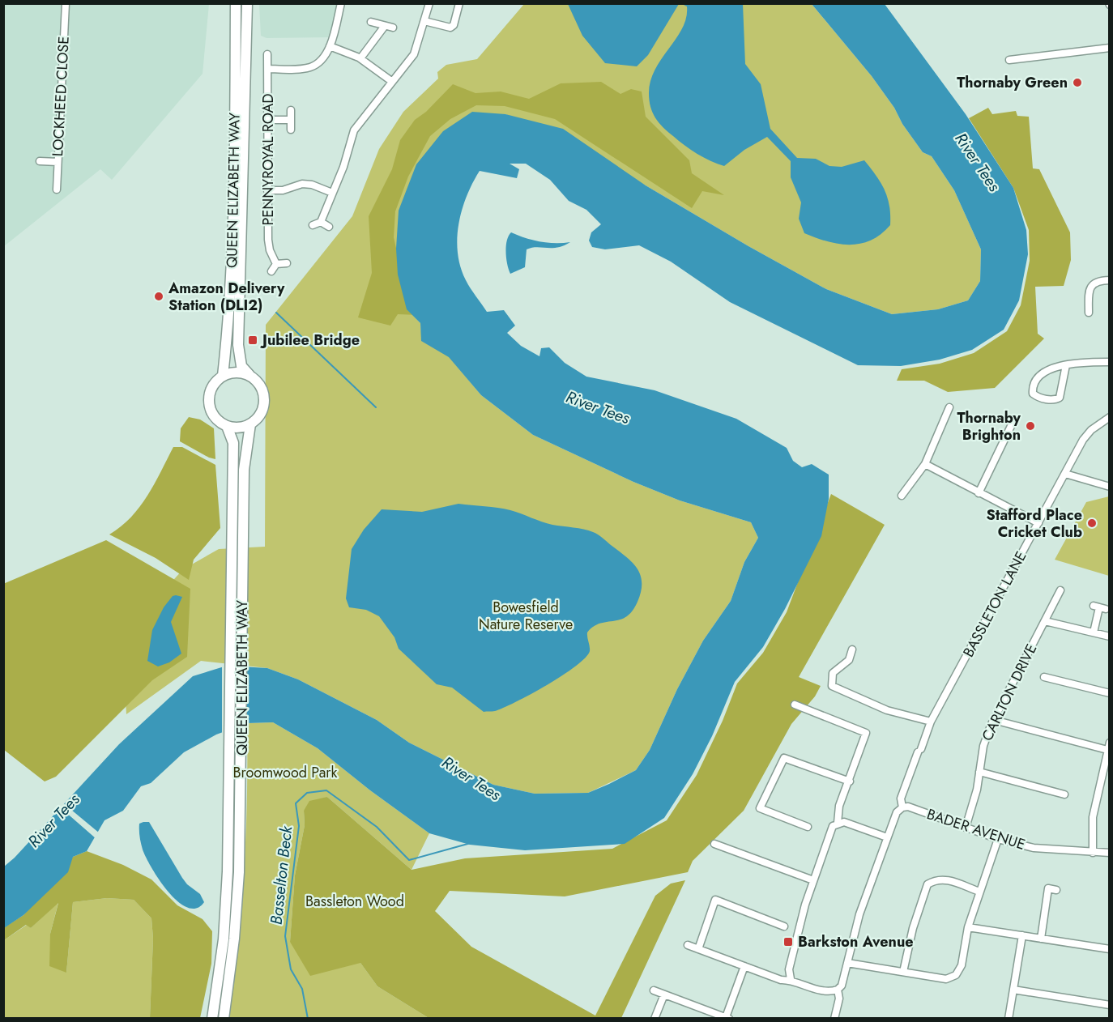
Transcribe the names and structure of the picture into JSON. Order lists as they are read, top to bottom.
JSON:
{
  "streets": {
    "street": [
      "LOCKHEED CLOSE",
      "PENNYROYAL ROAD",
      "QUEEN ELIZABETH WAY",
      "BASSLETON LANE",
      "CARLTON DRIVE",
      "BADER AVENUE"
    ]
  },
  "crossings": [
    ["BASSLETON LANE", "BADER AVENUE"],
    ["CARLTON DRIVE", "BADER AVENUE"]
  ],
  "water": ["River Tees", "Basselton Beck"],
  "parks": ["Bowesfield Nature Reserve", "Broomwood Park", "Bassleton Wood"],
  "places": {
    "other": [
      "Thornaby Green",
      "Amazon Delivery Station (DLI2)",
      "Thornaby Brighton",
      "Stafford Place Cricket Club"
    ],
    "transit": ["Jubilee Bridge", "Barkston Avenue"]
  }
}
